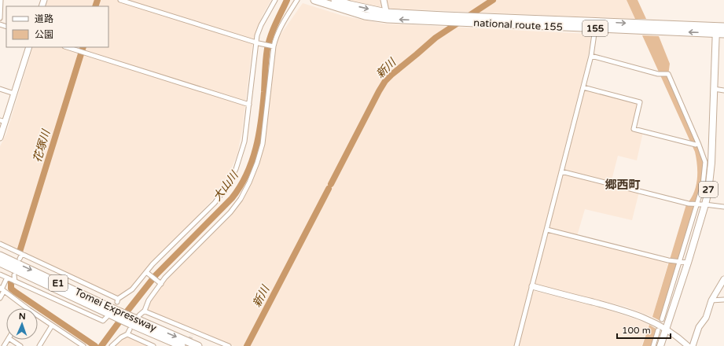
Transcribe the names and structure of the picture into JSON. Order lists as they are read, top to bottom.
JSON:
{
  "streets": {
    "highway": [
      "national route 155",
      "155",
      "E1",
      "Tomei Expressway"
    ],
    "main road": ["27"]
  },
  "crossings": [
    ["national route 155", "27"]
  ],
  "districts": ["郷西町"],
  "water": ["新川", "花塚川", "大山川"],
  "legend": ["道路", "公園"],
  "scale_bar": "100 m",
  "north": "top"
}
